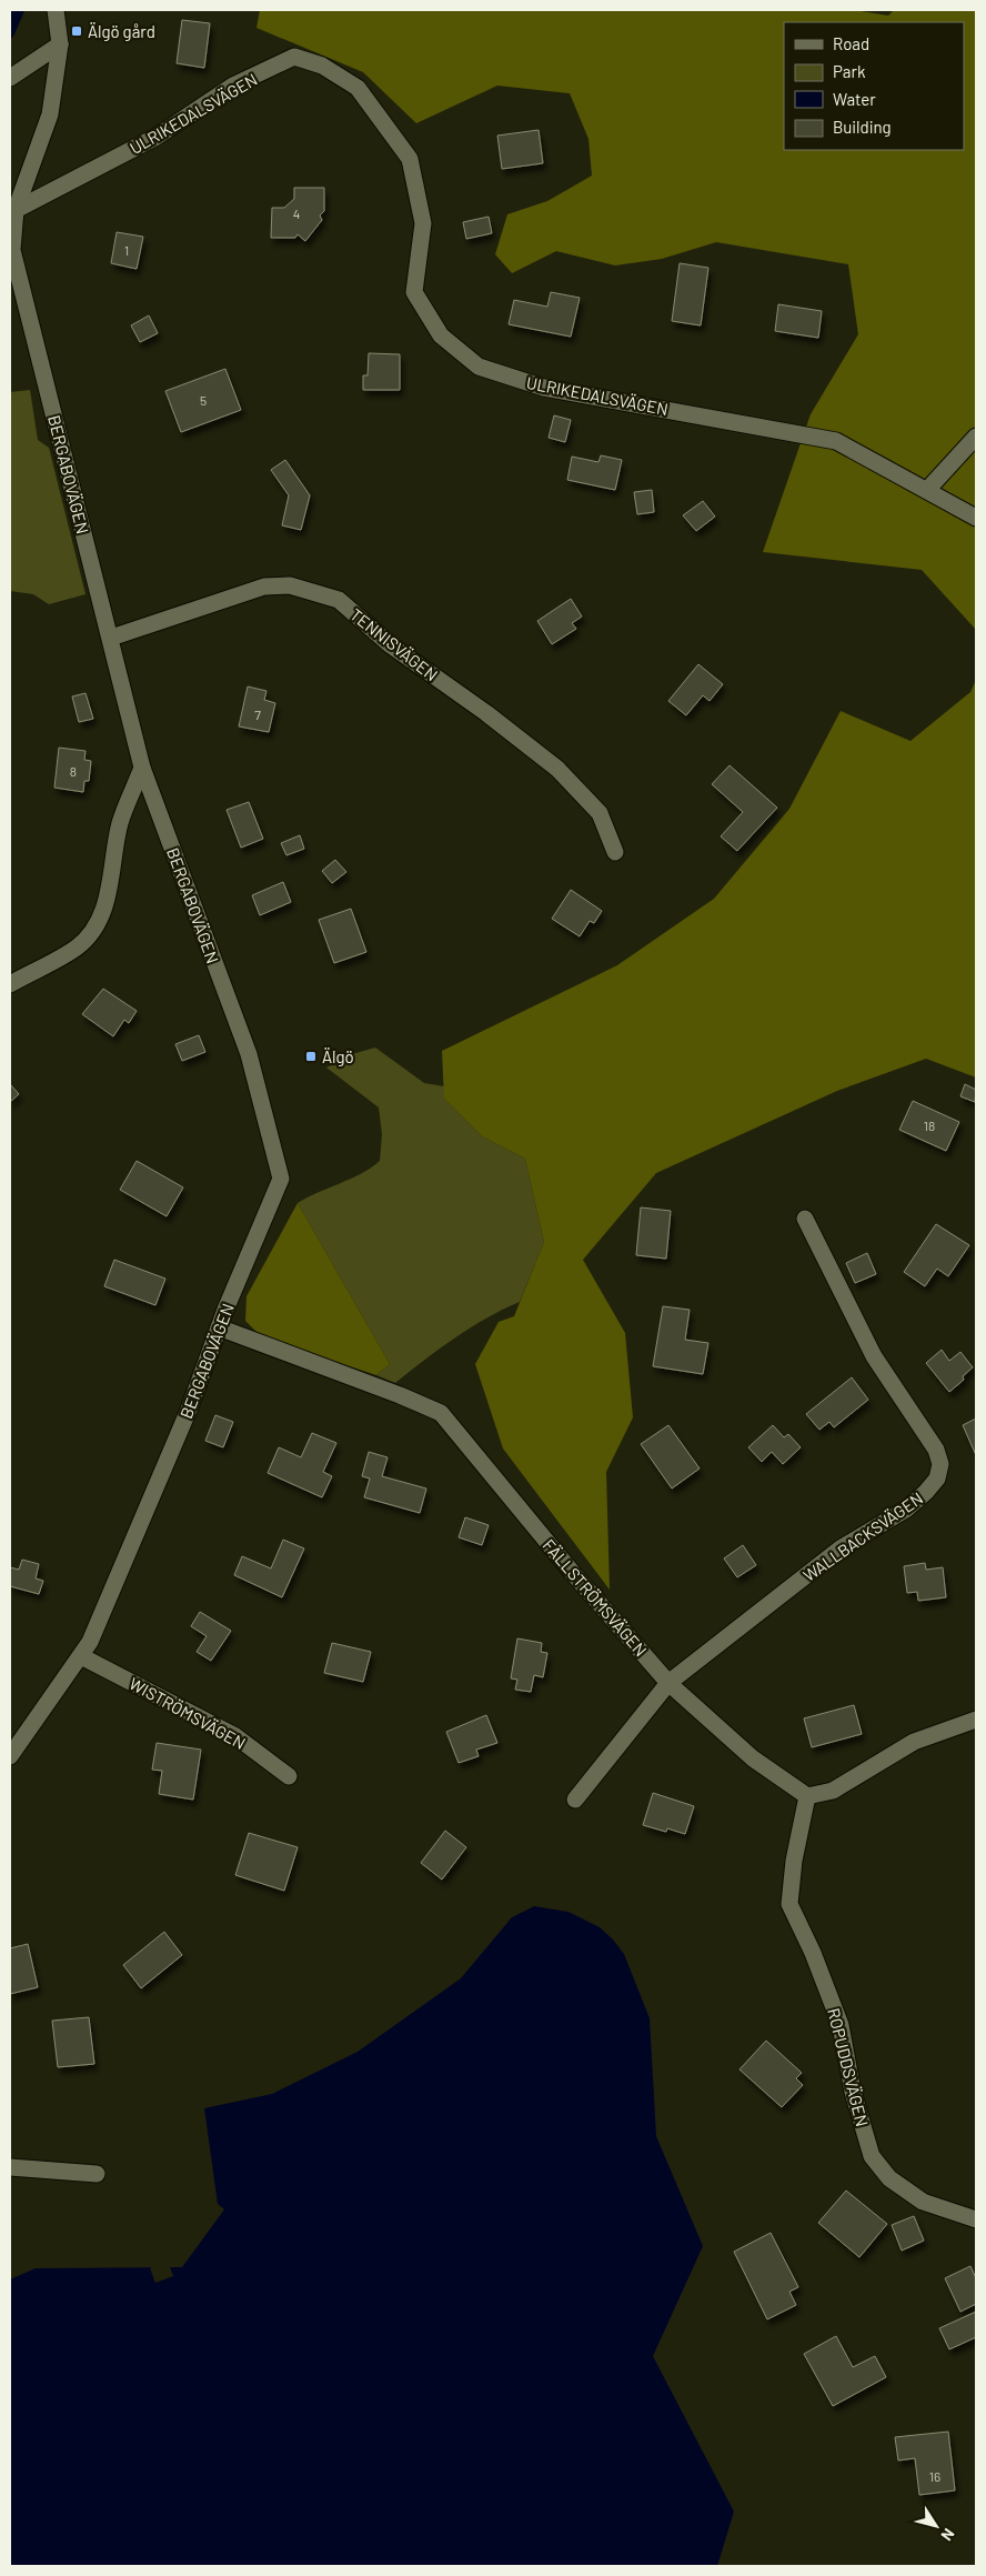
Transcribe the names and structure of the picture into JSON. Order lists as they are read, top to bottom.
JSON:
{
  "streets": {
    "street": [
      "ULRIKEDALSVÄGEN",
      "BERGABOVÄGEN",
      "TENNISVÄGEN",
      "WALLBACKSVÄGEN",
      "FÄLLSTRÖMSVÄGEN",
      "WISTRÖMSVÄGEN",
      "ROPUDDSVÄGEN"
    ]
  },
  "crossings": [
    ["ULRIKEDALSVÄGEN", "BERGABOVÄGEN"],
    ["BERGABOVÄGEN", "TENNISVÄGEN"],
    ["BERGABOVÄGEN", "FÄLLSTRÖMSVÄGEN"],
    ["BERGABOVÄGEN", "WISTRÖMSVÄGEN"],
    ["WALLBACKSVÄGEN", "FÄLLSTRÖMSVÄGEN"],
    ["FÄLLSTRÖMSVÄGEN", "ROPUDDSVÄGEN"]
  ],
  "places": {
    "transit": ["Älgö gård", "Älgö"]
  },
  "house_numbers": [
    "4",
    "1",
    "5",
    "7",
    "8",
    "18",
    "16"
  ],
  "legend": [
    "Road",
    "Park",
    "Water",
    "Building"
  ],
  "north": "bottom right"
}
